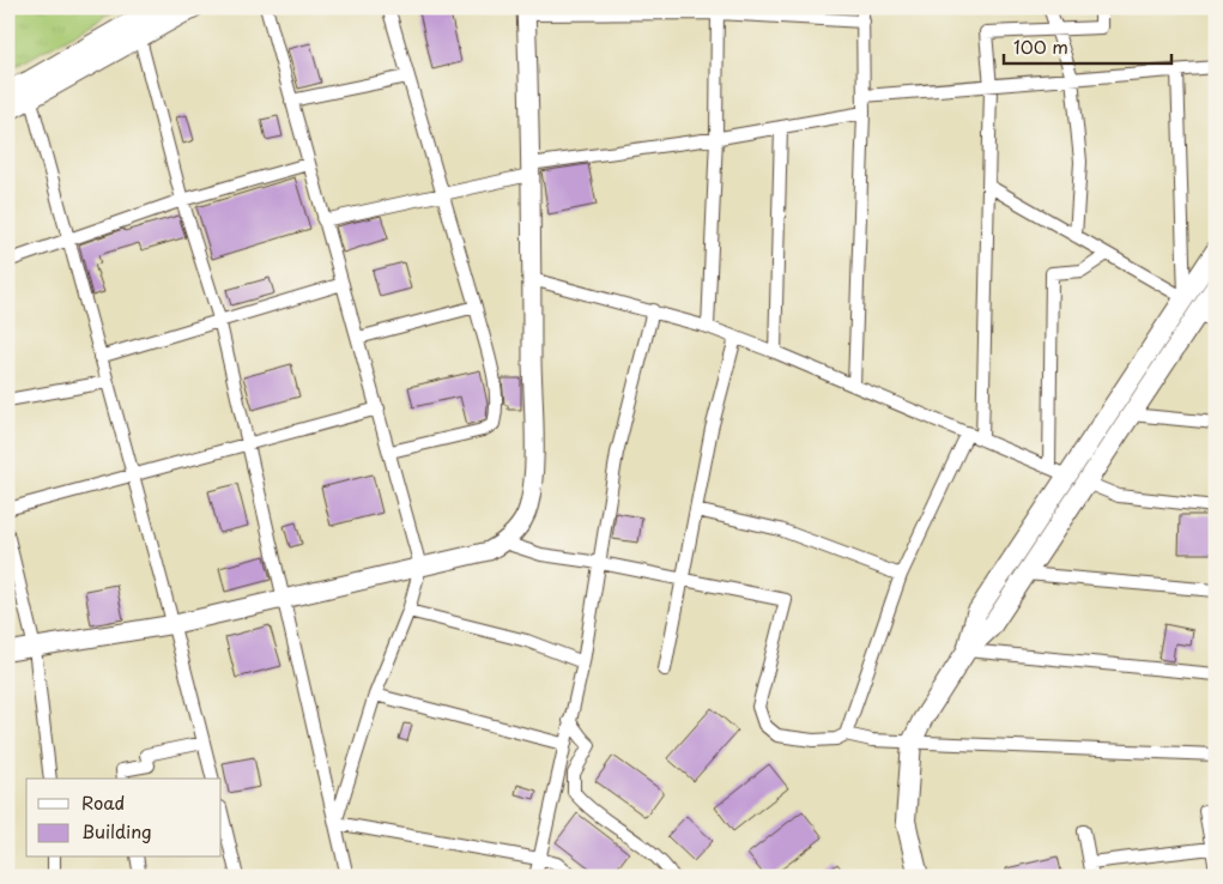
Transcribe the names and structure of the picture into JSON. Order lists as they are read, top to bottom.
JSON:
{
  "legend": ["Road", "Building"],
  "scale_bar": "100 m"
}
